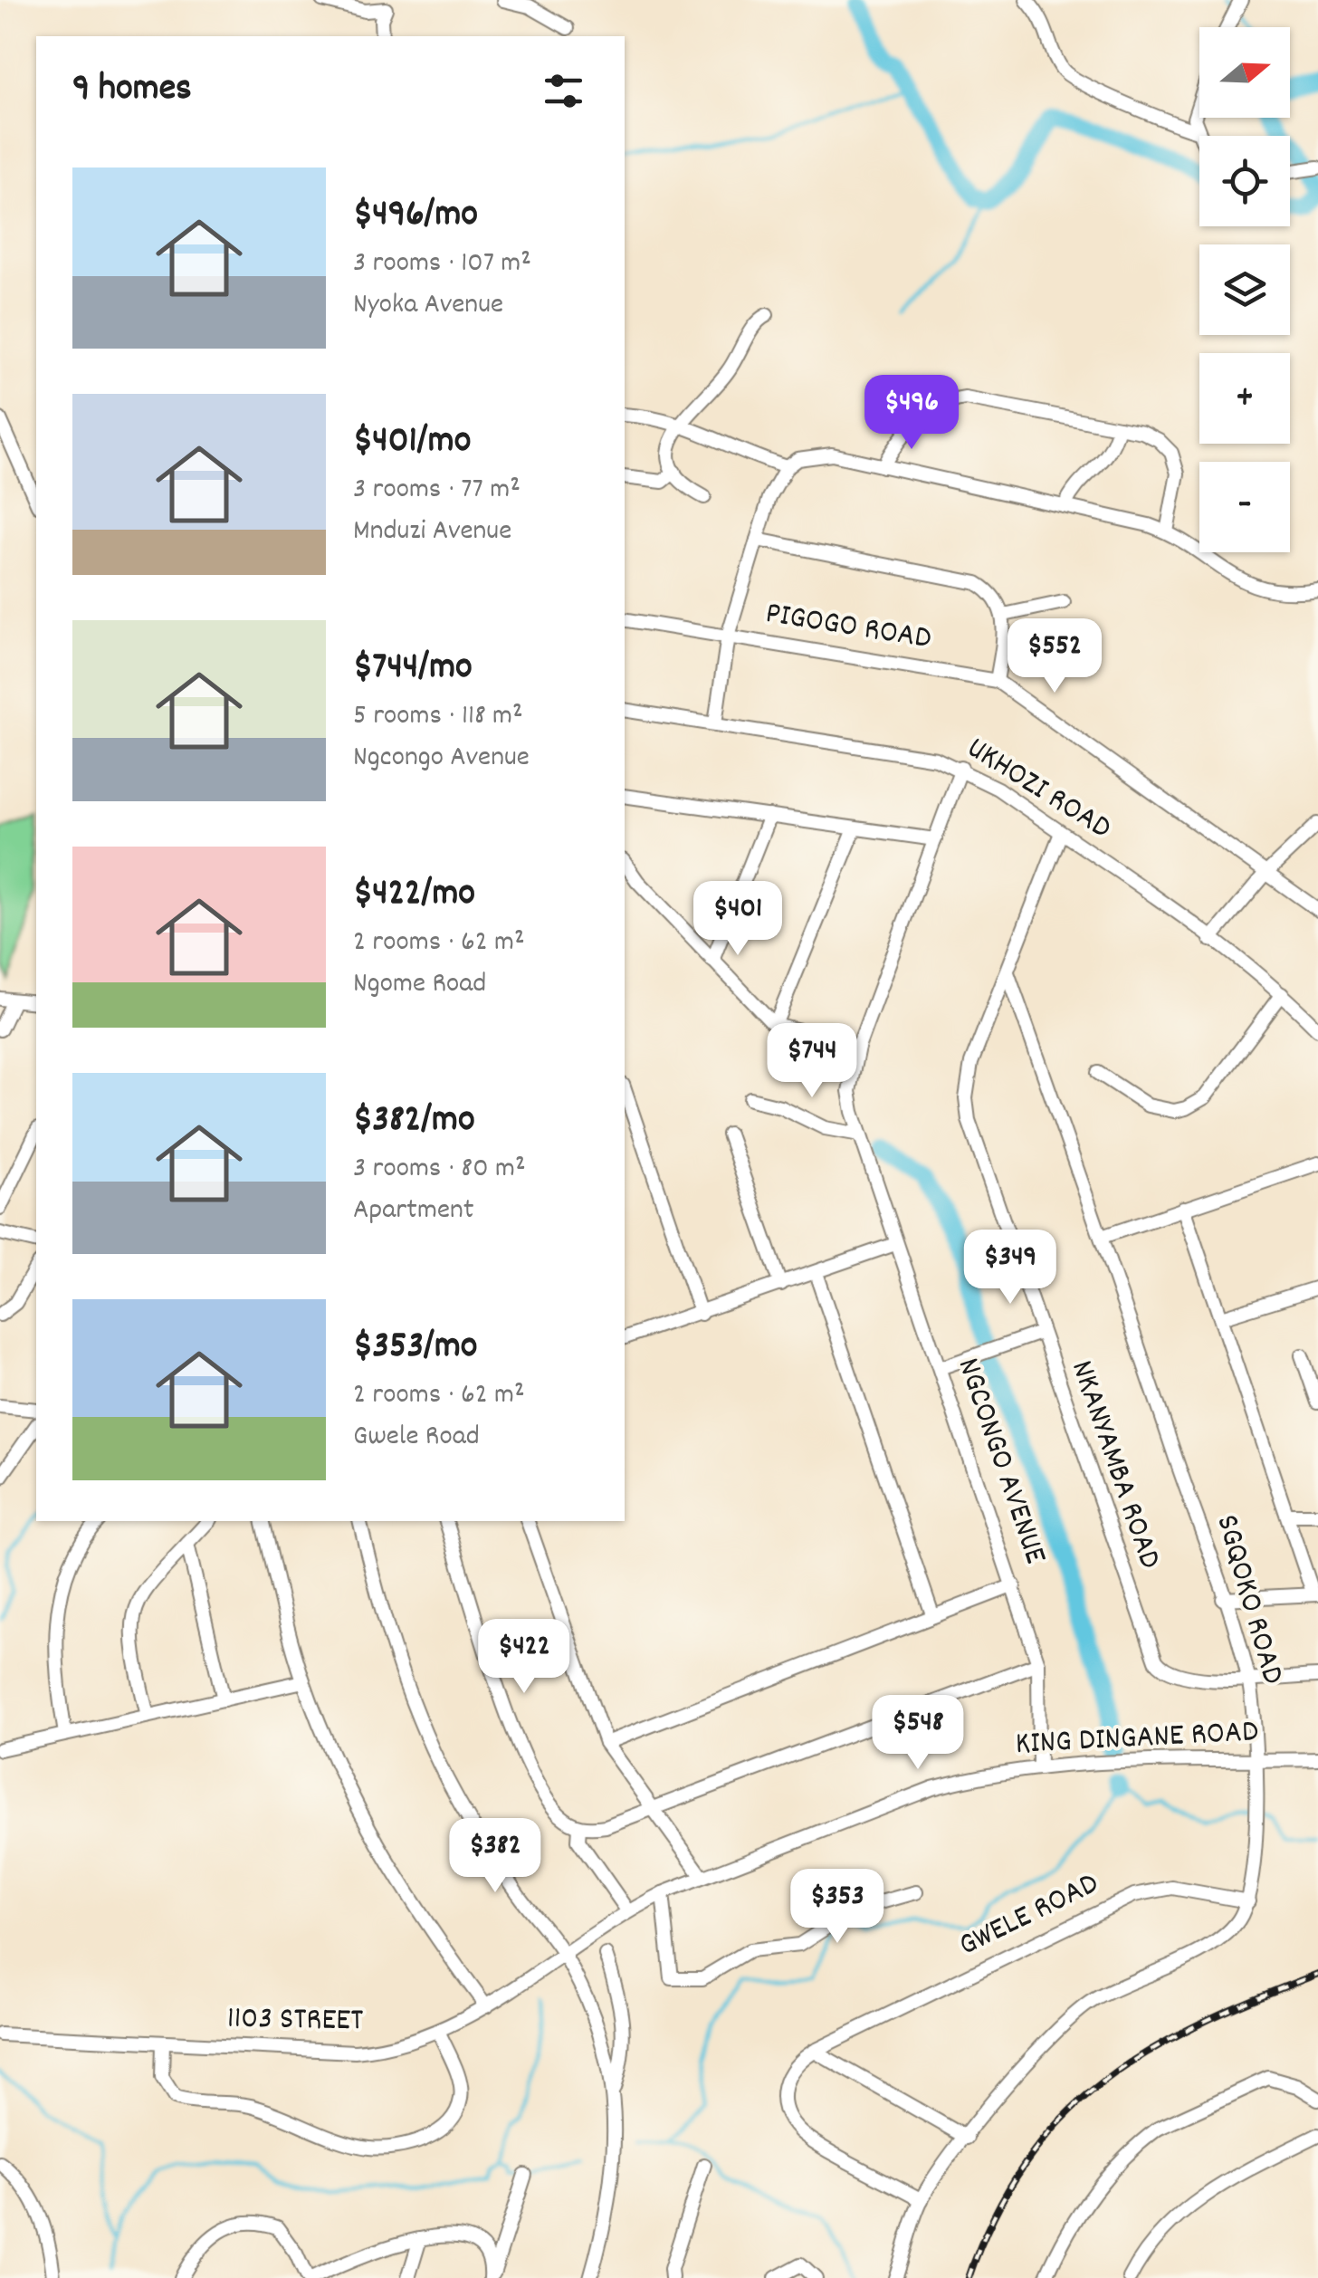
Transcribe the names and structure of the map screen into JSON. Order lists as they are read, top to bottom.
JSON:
{
  "streets": {
    "street": [
      "PIGOGO ROAD",
      "UKHOZI ROAD",
      "NGCONGO AVENUE",
      "NKANYAMBA ROAD",
      "SGQOKO ROAD",
      "KING DINGANE ROAD",
      "GWELE ROAD",
      "1103 STREET"
    ]
  },
  "crossings": [
    ["UKHOZI ROAD", "NGCONGO AVENUE"],
    ["UKHOZI ROAD", "NKANYAMBA ROAD"],
    ["NGCONGO AVENUE", "KING DINGANE ROAD"],
    ["NKANYAMBA ROAD", "SGQOKO ROAD"],
    ["SGQOKO ROAD", "KING DINGANE ROAD"],
    ["SGQOKO ROAD", "GWELE ROAD"],
    ["KING DINGANE ROAD", "1103 STREET"]
  ],
  "north": "right",
  "page": {
    "map_buttons": ["+", "−"],
    "heading": "9 homes",
    "list": [
      {
        "name": "$496/mo",
        "note": "3 rooms · 107 m² · Nyoka Avenue"
      },
      {
        "name": "$401/mo",
        "note": "3 rooms · 77 m² · Mnduzi Avenue"
      },
      {
        "name": "$744/mo",
        "note": "5 rooms · 118 m² · Ngcongo Avenue"
      },
      {
        "name": "$422/mo",
        "note": "2 rooms · 62 m² · Ngome Road"
      },
      {
        "name": "$382/mo",
        "note": "3 rooms · 80 m² · Apartment"
      },
      {
        "name": "$353/mo",
        "note": "2 rooms · 62 m² · Gwele Road"
      }
    ],
    "price": [
      "$496",
      "$552",
      "$401",
      "$744",
      "$349",
      "$422",
      "$548",
      "$382",
      "$353"
    ]
  }
}
